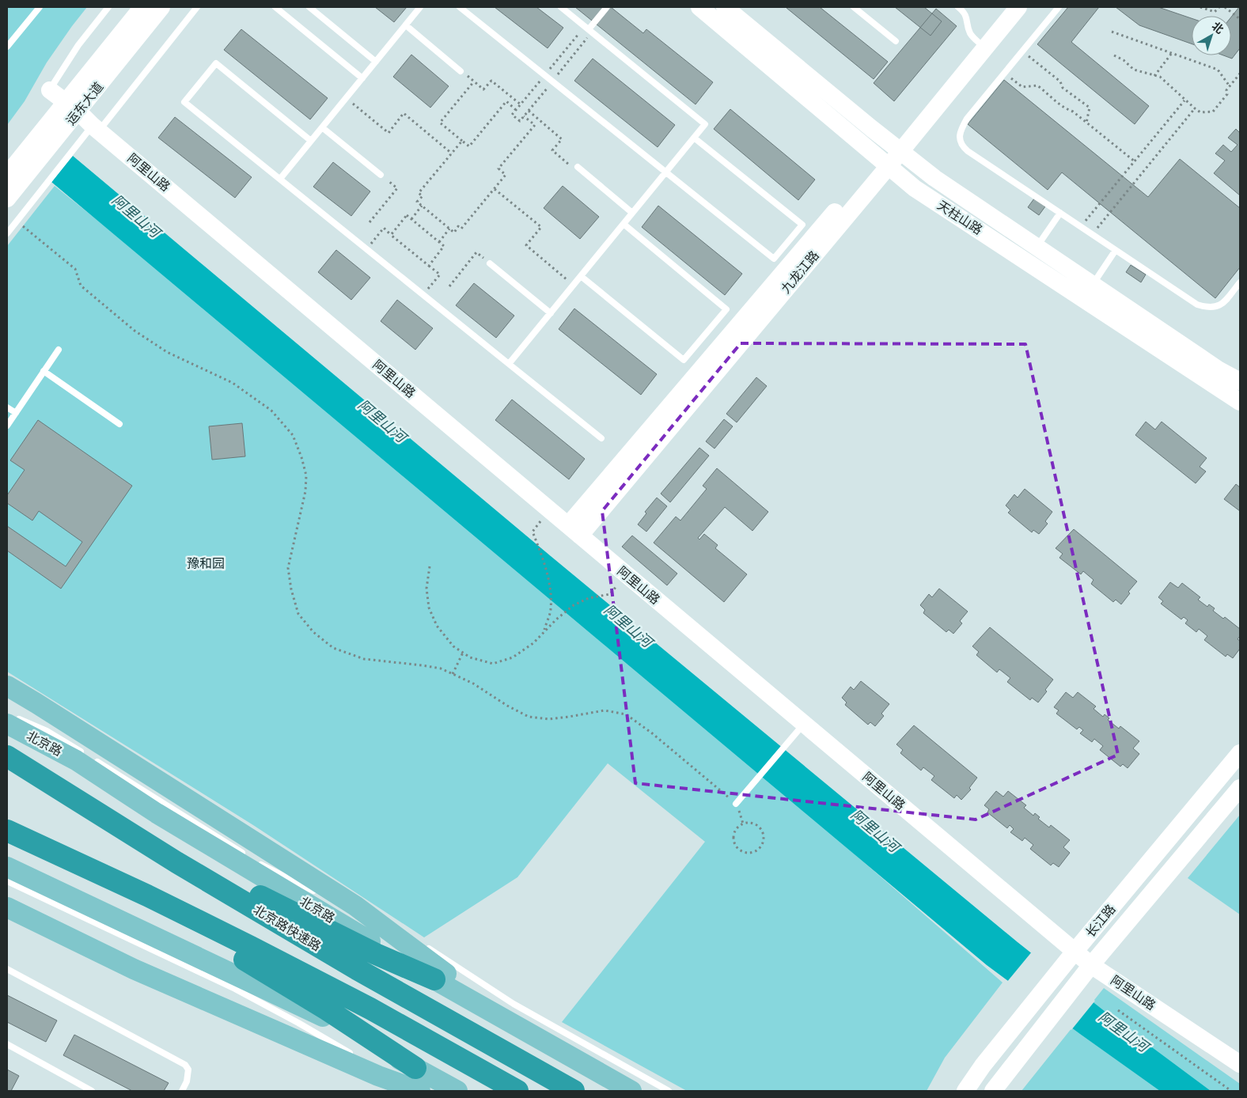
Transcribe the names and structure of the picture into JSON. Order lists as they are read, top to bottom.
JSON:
{
  "streets": {
    "highway": ["北京路快速路"],
    "main road": ["北京路"],
    "street": [
      "运东大道",
      "阿里山路",
      "天柱山路",
      "九龙江路",
      "长江路"
    ]
  },
  "crossings": [
    ["运东大道", "阿里山路"],
    ["阿里山路", "九龙江路"],
    ["阿里山路", "长江路"],
    ["天柱山路", "九龙江路"]
  ],
  "water": ["阿里山河"],
  "parks": ["豫和园"],
  "north": "top right"
}
